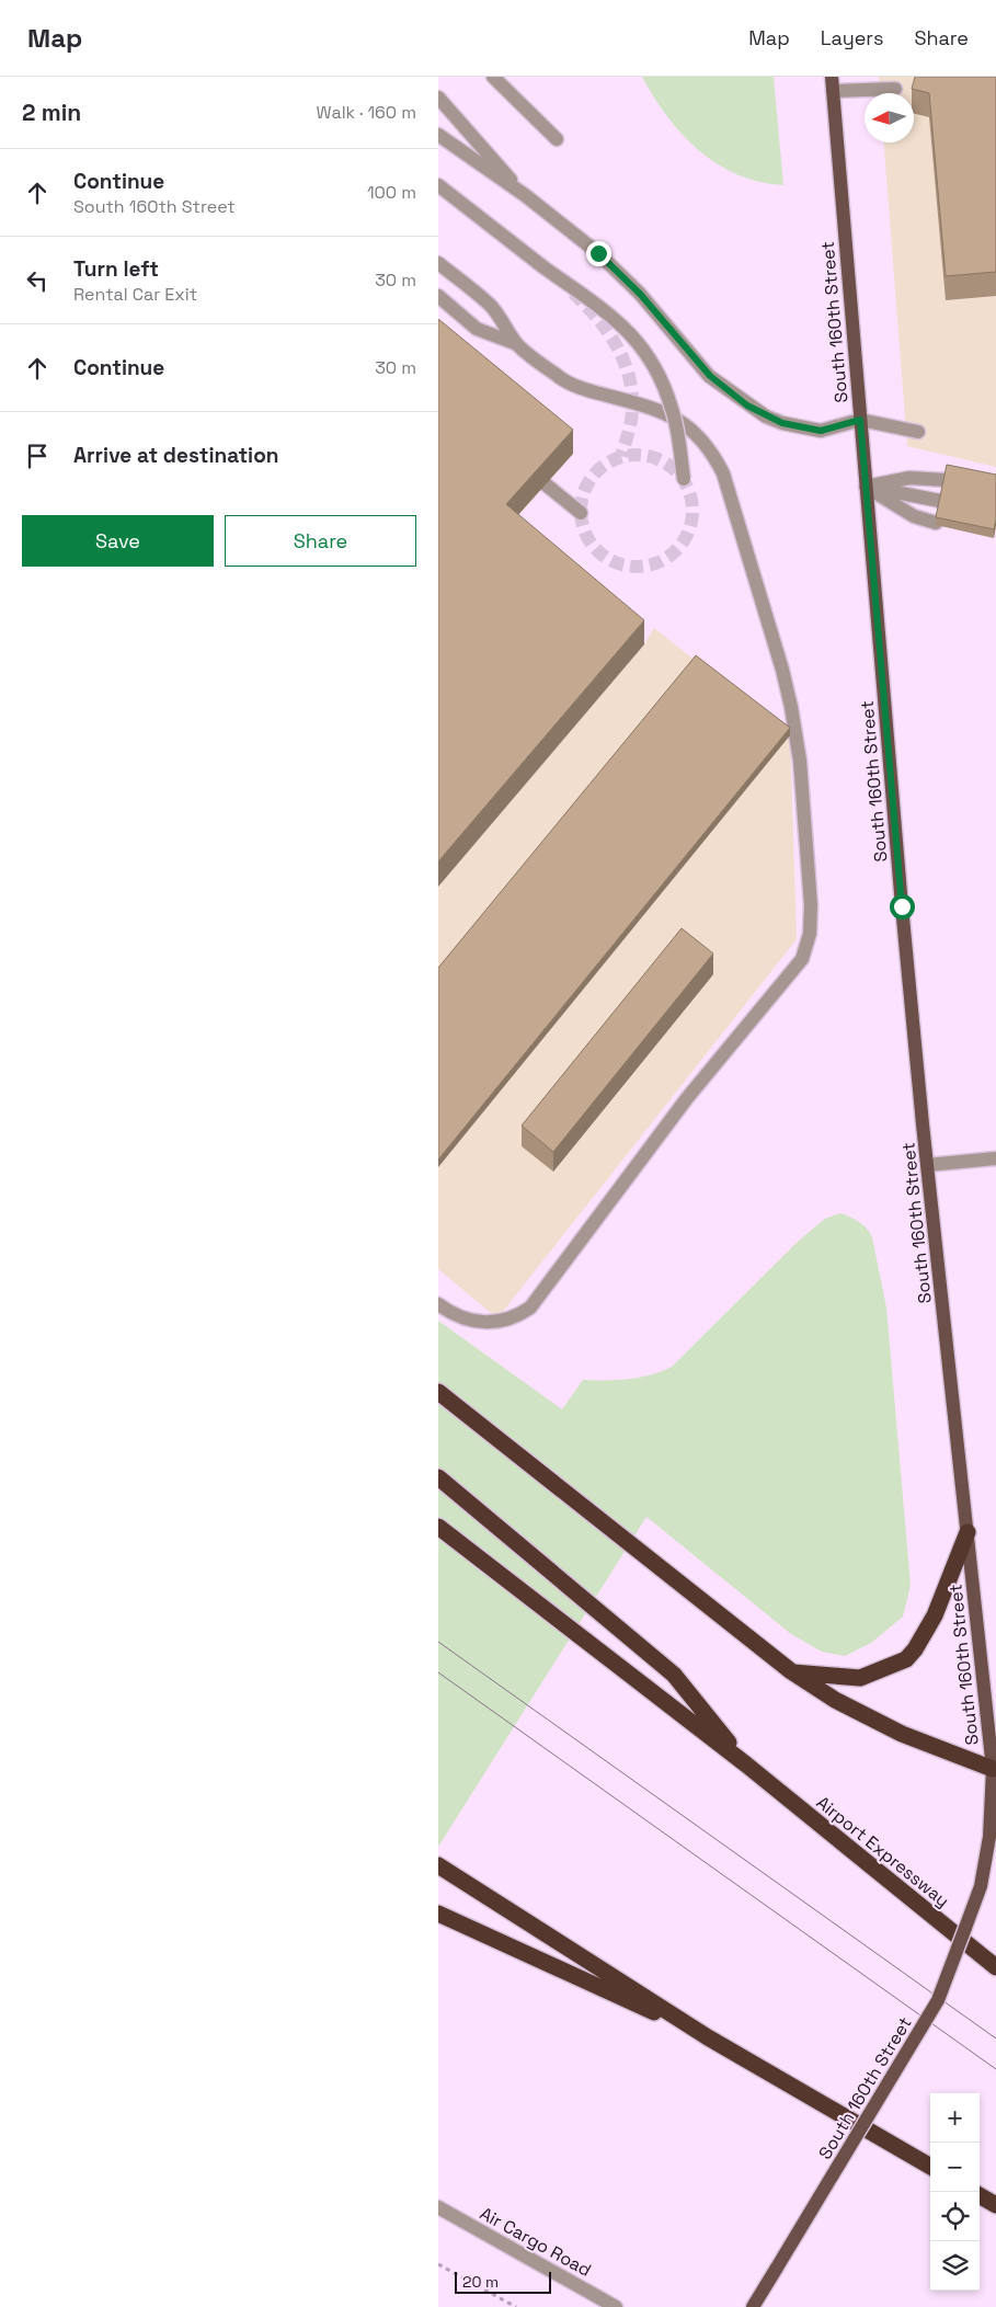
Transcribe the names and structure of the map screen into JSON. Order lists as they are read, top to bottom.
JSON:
{
  "streets": {
    "highway": ["Airport Expressway"],
    "main road": ["South 160th Street"],
    "street": ["Air Cargo Road"]
  },
  "scale_bar": "20 m",
  "north": "left",
  "page": {
    "header": "Map",
    "nav": ["Map", "Layers", "Share"],
    "heading": ["2 min", "Walk · 160 m"],
    "list": [
      ["Continue", "South 160th Street", "100 m"],
      ["Turn left", "Rental Car Exit", "30 m"],
      ["Continue", "30 m"],
      "Arrive at destination"
    ],
    "buttons": ["Save", "Share"],
    "map_buttons": ["+", "−"],
    "scale": "20 m"
  }
}
